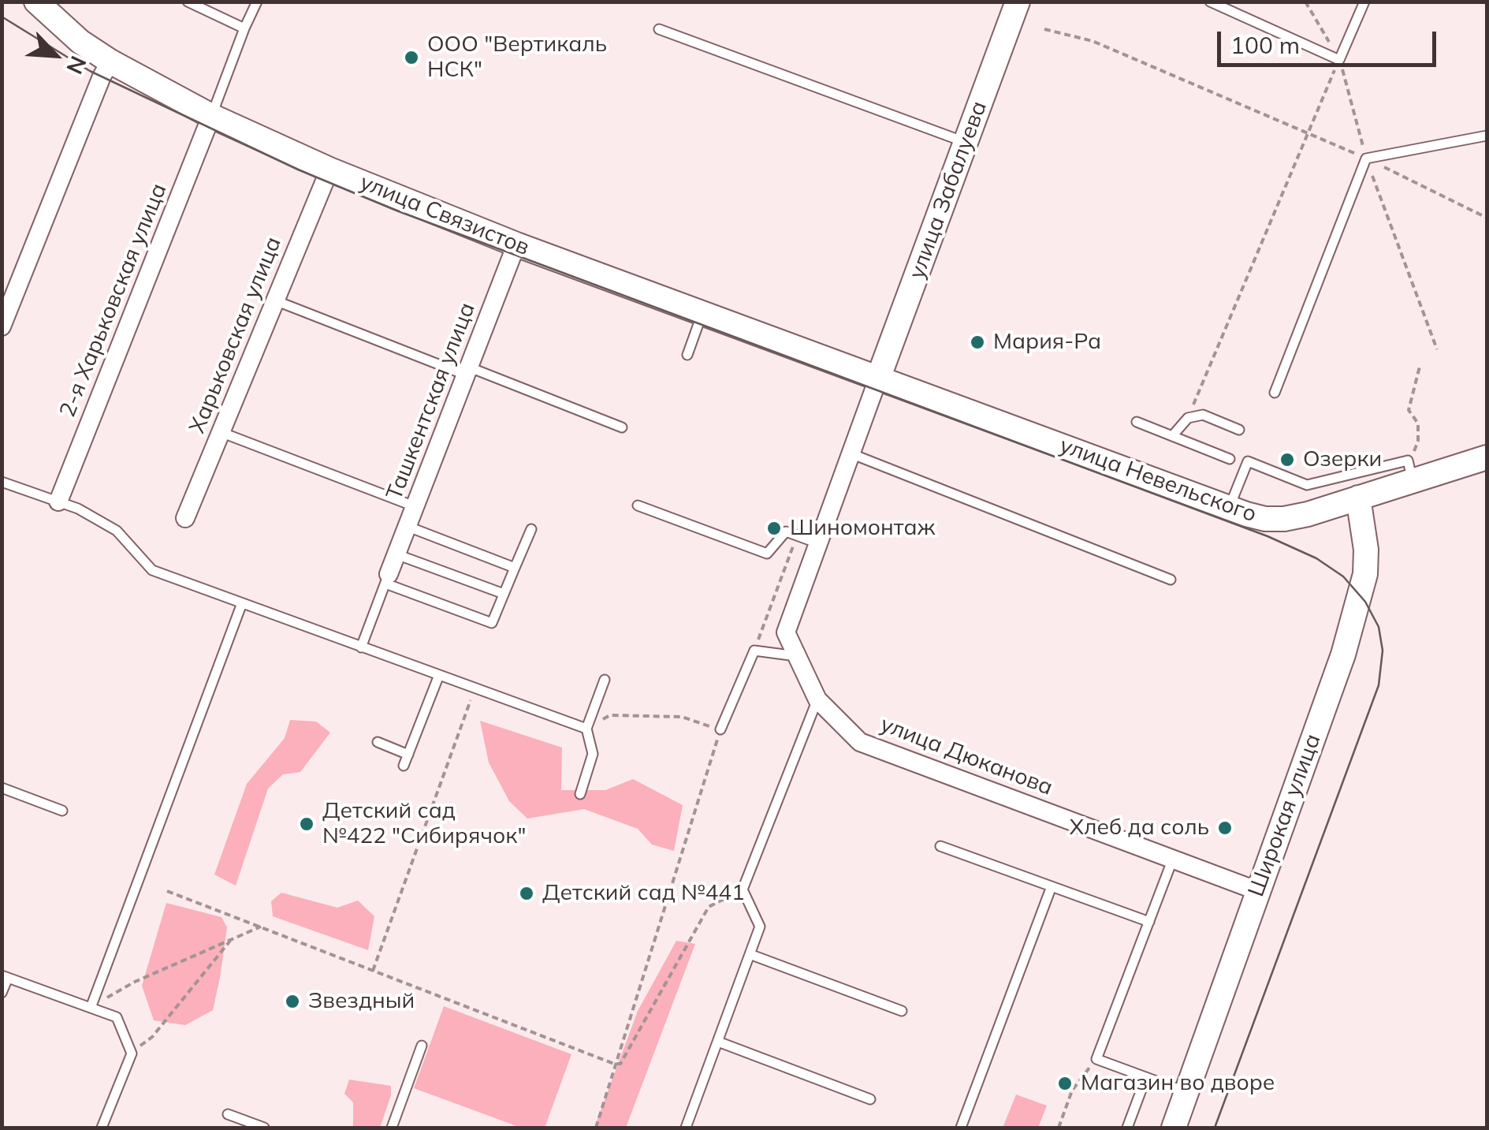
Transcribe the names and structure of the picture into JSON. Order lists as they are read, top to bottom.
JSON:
{
  "streets": {
    "street": [
      "улица Забалуева",
      "улица Связистов",
      "2-я Харьковская улица",
      "Харьковская улица",
      "Ташкентская улица",
      "улица Невельского",
      "улица Дюканова",
      "Широкая улица"
    ]
  },
  "crossings": [
    ["улица Забалуева", "улица Связистов"],
    ["улица Забалуева", "улица Невельского"],
    ["улица Забалуева", "улица Дюканова"],
    ["улица Связистов", "2-я Харьковская улица"],
    ["улица Связистов", "Харьковская улица"],
    ["улица Связистов", "Ташкентская улица"],
    ["улица Связистов", "улица Невельского"],
    ["улица Связистов", "улица Дюканова"],
    ["улица Невельского", "улица Дюканова"],
    ["улица Невельского", "Широкая улица"],
    ["улица Дюканова", "Широкая улица"]
  ],
  "places": [
    "ООО \"Вертикаль НСК\"",
    "Мария-Ра",
    "Озерки",
    "Шиномонтаж",
    "Детский сад №422 \"Сибирячок\"",
    "Хлеб да соль",
    "Детский сад №441",
    "Звездный",
    "Магазин во дворе"
  ],
  "scale_bar": "100 m",
  "north": "bottom right"
}
